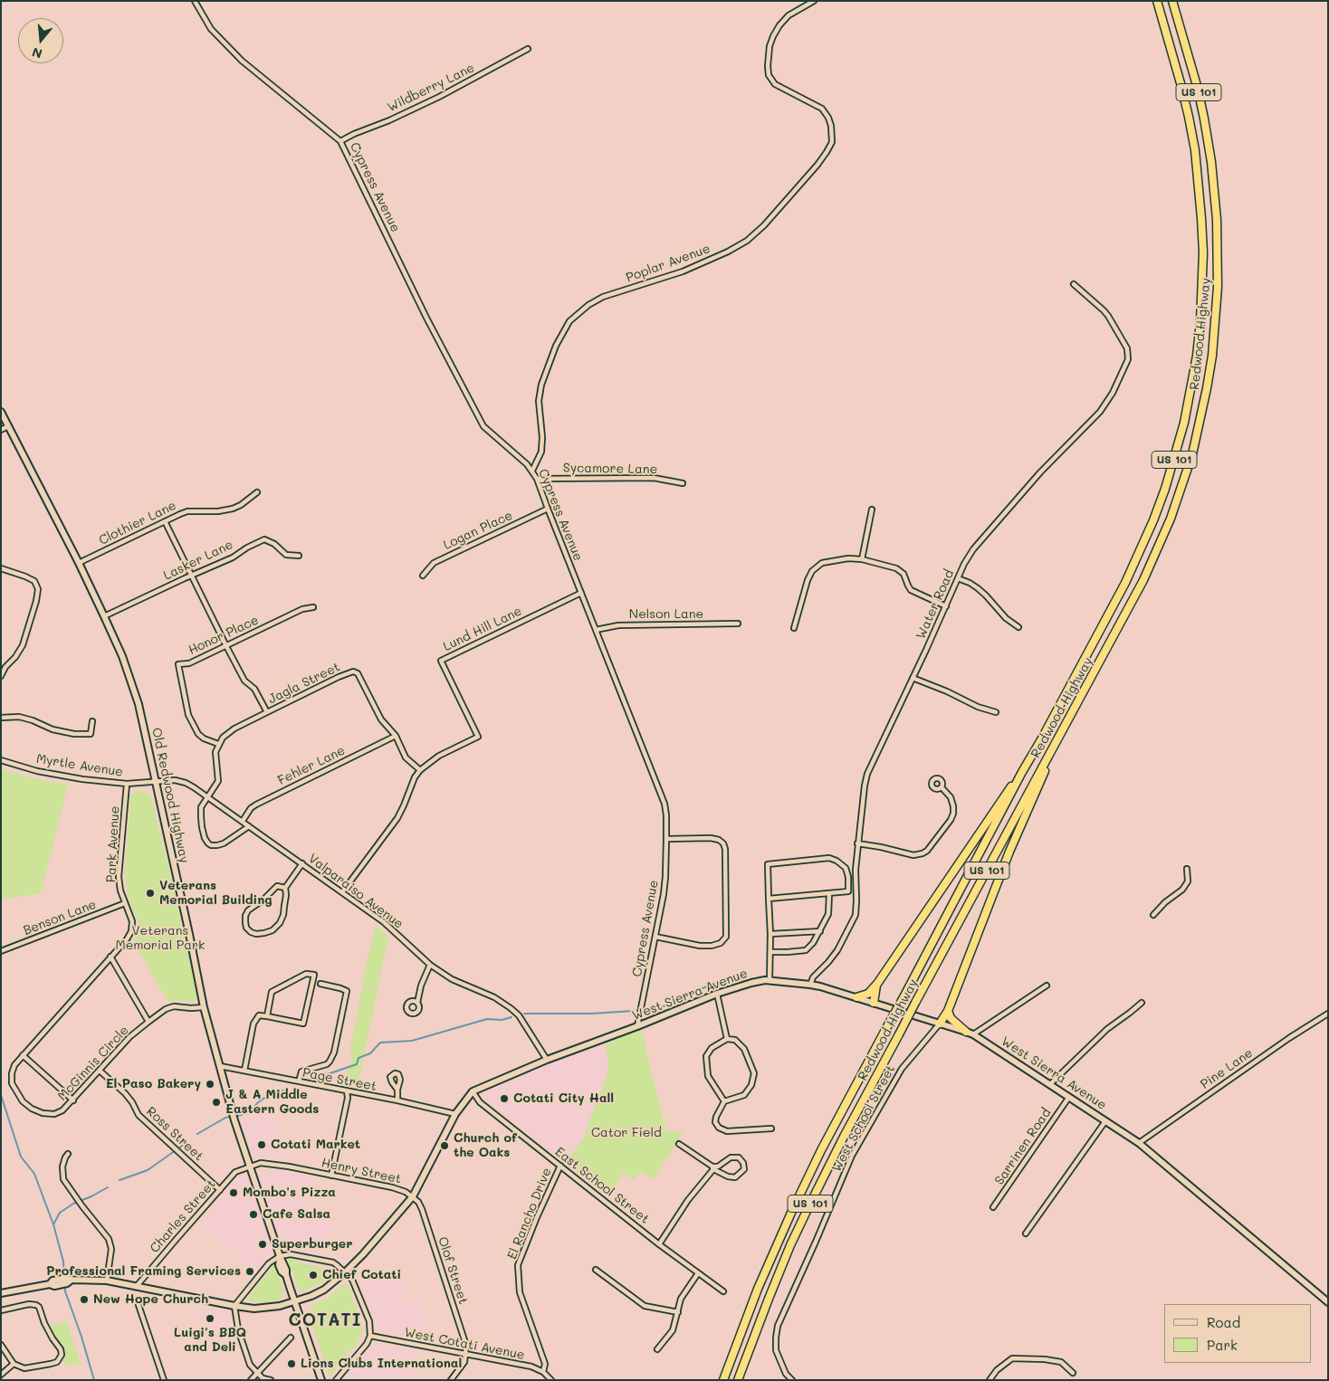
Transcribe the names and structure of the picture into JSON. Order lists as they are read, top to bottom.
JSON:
{
  "streets": {
    "highway": ["US 101", "Redwood Highway"],
    "main road": ["Old Redwood Highway", "West Sierra Avenue"],
    "street": [
      "Wildberry Lane",
      "Cypress Avenue",
      "Poplar Avenue",
      "Sycamore Lane",
      "Clothier Lane",
      "Logan Place",
      "Lasker Lane",
      "Water Road",
      "Nelson Lane",
      "Lund Hill Lane",
      "Honor Place",
      "Jagla Street",
      "Myrtle Avenue",
      "Fehler Lane",
      "Park Avenue",
      "Valparaiso Avenue",
      "Benson Lane",
      "McGinnis Circle",
      "Pine Lane",
      "Page Street",
      "West School Street",
      "Ross Street",
      "Sarrinen Road",
      "Henry Street",
      "East School Street",
      "El Rancho Drive",
      "Charles Street",
      "Olof Street",
      "West Cotati Avenue"
    ]
  },
  "crossings": [
    ["Wildberry Lane", "Cypress Avenue"],
    ["Cypress Avenue", "Poplar Avenue"],
    ["Cypress Avenue", "Sycamore Lane"],
    ["Cypress Avenue", "Logan Place"],
    ["Cypress Avenue", "Nelson Lane"],
    ["Cypress Avenue", "Lund Hill Lane"],
    ["Cypress Avenue", "West Sierra Avenue"],
    ["Clothier Lane", "Jagla Street"],
    ["Clothier Lane", "Old Redwood Highway"],
    ["Lasker Lane", "Jagla Street"],
    ["Lasker Lane", "Old Redwood Highway"],
    ["Water Road", "West Sierra Avenue"],
    ["Lund Hill Lane", "Jagla Street"],
    ["Lund Hill Lane", "Valparaiso Avenue"],
    ["Honor Place", "Jagla Street"],
    ["Jagla Street", "Fehler Lane"],
    ["Myrtle Avenue", "Old Redwood Highway"],
    ["Myrtle Avenue", "Park Avenue"],
    ["Myrtle Avenue", "Valparaiso Avenue"],
    ["Fehler Lane", "Valparaiso Avenue"],
    ["Old Redwood Highway", "Valparaiso Avenue"],
    ["Old Redwood Highway", "McGinnis Circle"],
    ["Old Redwood Highway", "Page Street"],
    ["Old Redwood Highway", "Henry Street"],
    ["Old Redwood Highway", "Charles Street"],
    ["Park Avenue", "Benson Lane"],
    ["Park Avenue", "McGinnis Circle"],
    ["Valparaiso Avenue", "West Sierra Avenue"],
    ["West Sierra Avenue", "Pine Lane"],
    ["West Sierra Avenue", "West School Street"],
    ["West Sierra Avenue", "Sarrinen Road"],
    ["West Sierra Avenue", "East School Street"],
    ["McGinnis Circle", "Ross Street"],
    ["Ross Street", "Charles Street"],
    ["Henry Street", "Charles Street"],
    ["Henry Street", "Olof Street"],
    ["East School Street", "El Rancho Drive"],
    ["El Rancho Drive", "West Cotati Avenue"],
    ["Olof Street", "West Cotati Avenue"]
  ],
  "districts": ["COTATI"],
  "parks": ["Veterans Memorial Park", "Cator Field"],
  "places": [
    "Veterans Memorial Building",
    "El Paso Bakery",
    "Cotati City Hall",
    "J & A Middle Eastern Goods",
    "Cotati Market",
    "Church of the Oaks",
    "Mombo's Pizza",
    "Cafe Salsa",
    "Superburger",
    "Professional Framing Services",
    "Chief Cotati",
    "New Hope Church",
    "Luigi's BBQ and Deli",
    "Lions Clubs International"
  ],
  "legend": ["Road", "Park"],
  "north": "bottom"
}
